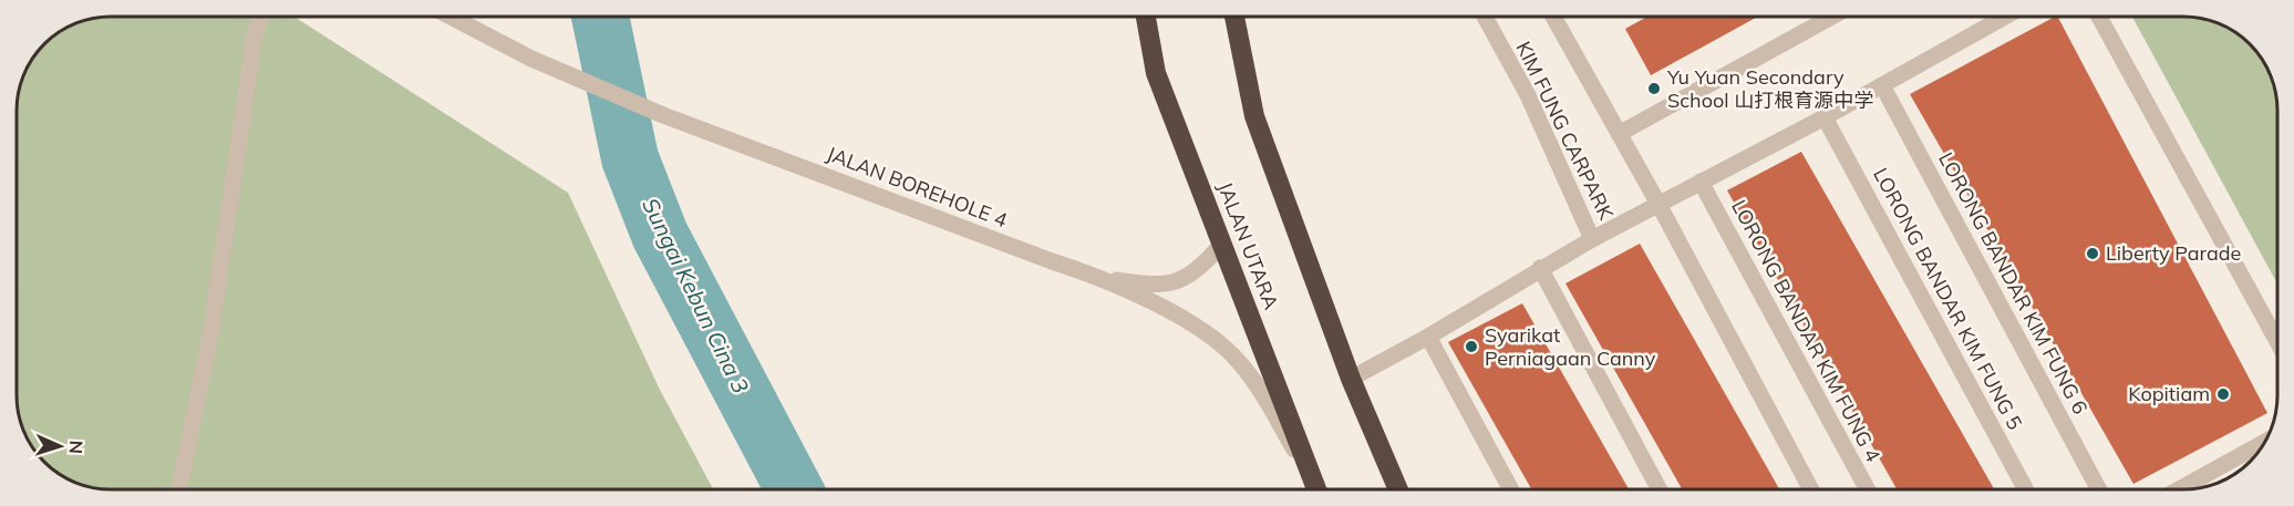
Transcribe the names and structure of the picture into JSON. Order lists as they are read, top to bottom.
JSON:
{
  "streets": {
    "highway": ["JALAN UTARA"],
    "street": [
      "KIM FUNG CARPARK",
      "JALAN BOREHOLE 4",
      "LORONG BANDAR KIM FUNG 6",
      "LORONG BANDAR KIM FUNG 5",
      "LORONG BANDAR KIM FUNG 4"
    ]
  },
  "water": ["Sungai Kebun Cina 3"],
  "places": [
    "Yu Yuan Secondary School 山打根育源中学",
    "Liberty Parade",
    "Syarikat Perniagaan Canny",
    "Kopitiam"
  ],
  "north": "right"
}
